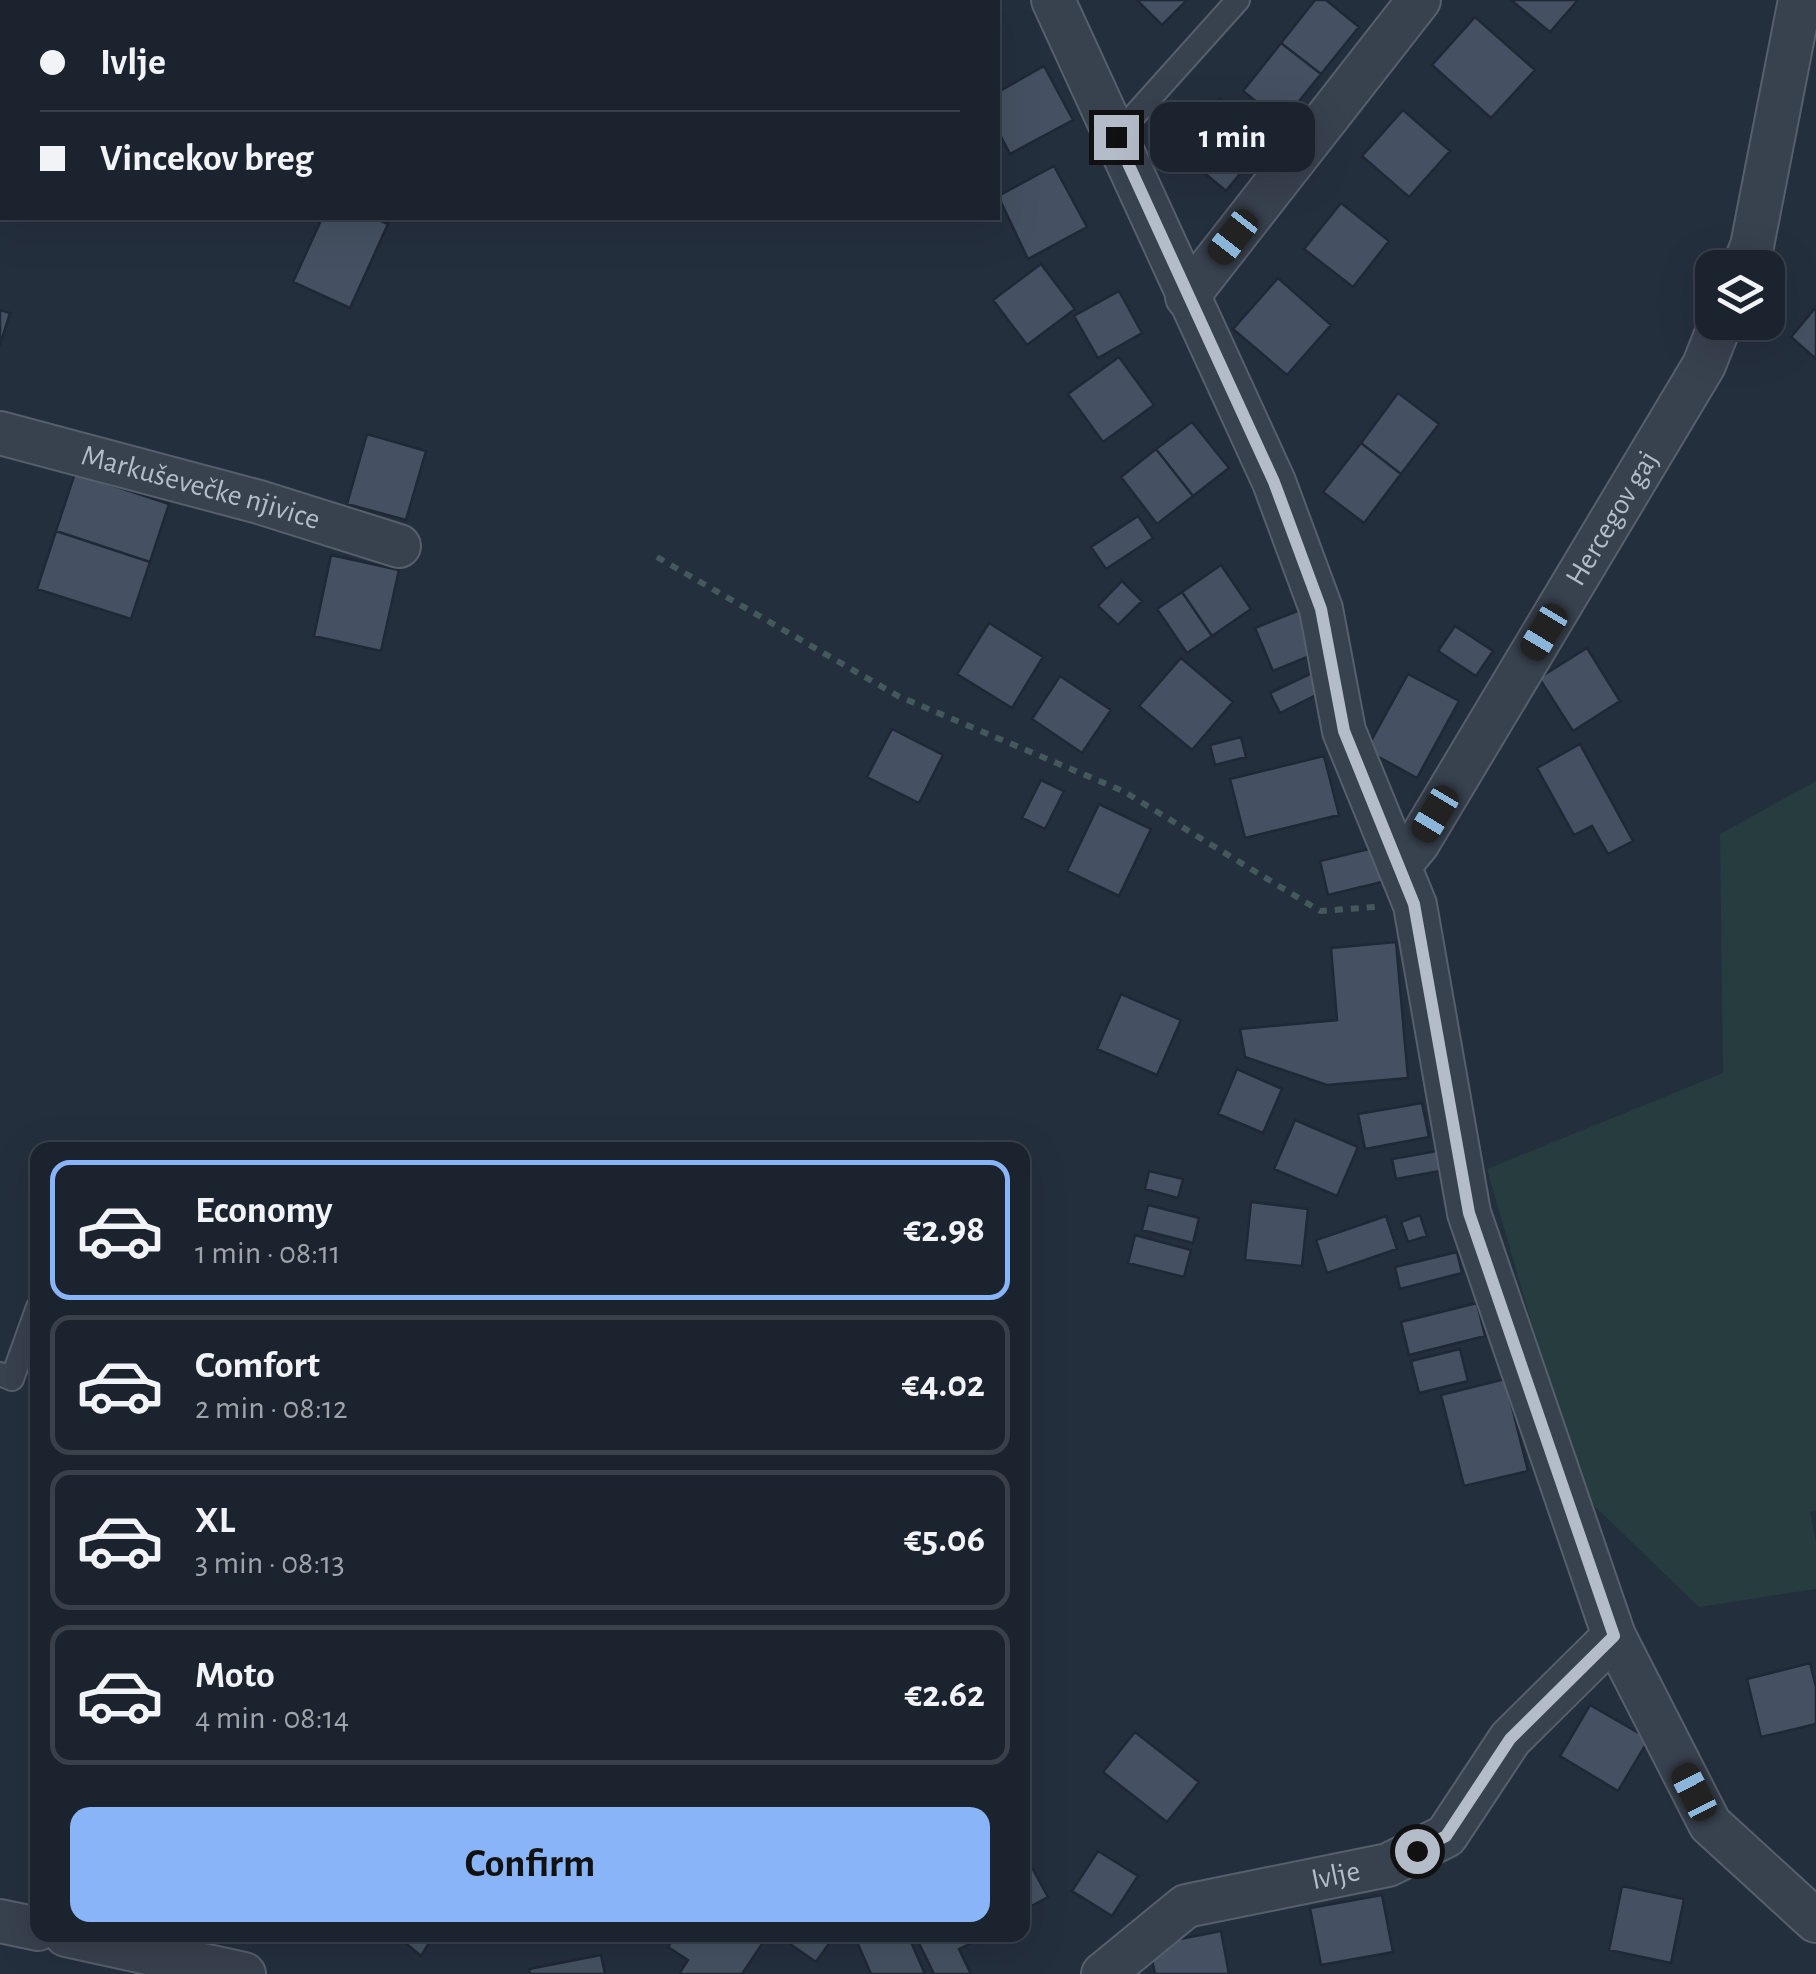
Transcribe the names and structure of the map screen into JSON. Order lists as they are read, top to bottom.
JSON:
{
  "streets": {
    "street": ["Markuševečke njivice", "Hercegov gaj", "Ivlje"]
  },
  "page": {
    "banner": ["Ivlje", "Vincekov breg"],
    "bubble": "1 min",
    "list": [
      {
        "name": "Economy",
        "note": "1 min · 08:11",
        "value": "€2.98"
      },
      {
        "name": "Comfort",
        "note": "2 min · 08:12",
        "value": "€4.02"
      },
      {
        "name": "XL",
        "note": "3 min · 08:13",
        "value": "€5.06"
      },
      {
        "name": "Moto",
        "note": "4 min · 08:14",
        "value": "€2.62"
      }
    ],
    "buttons": "Confirm"
  }
}
